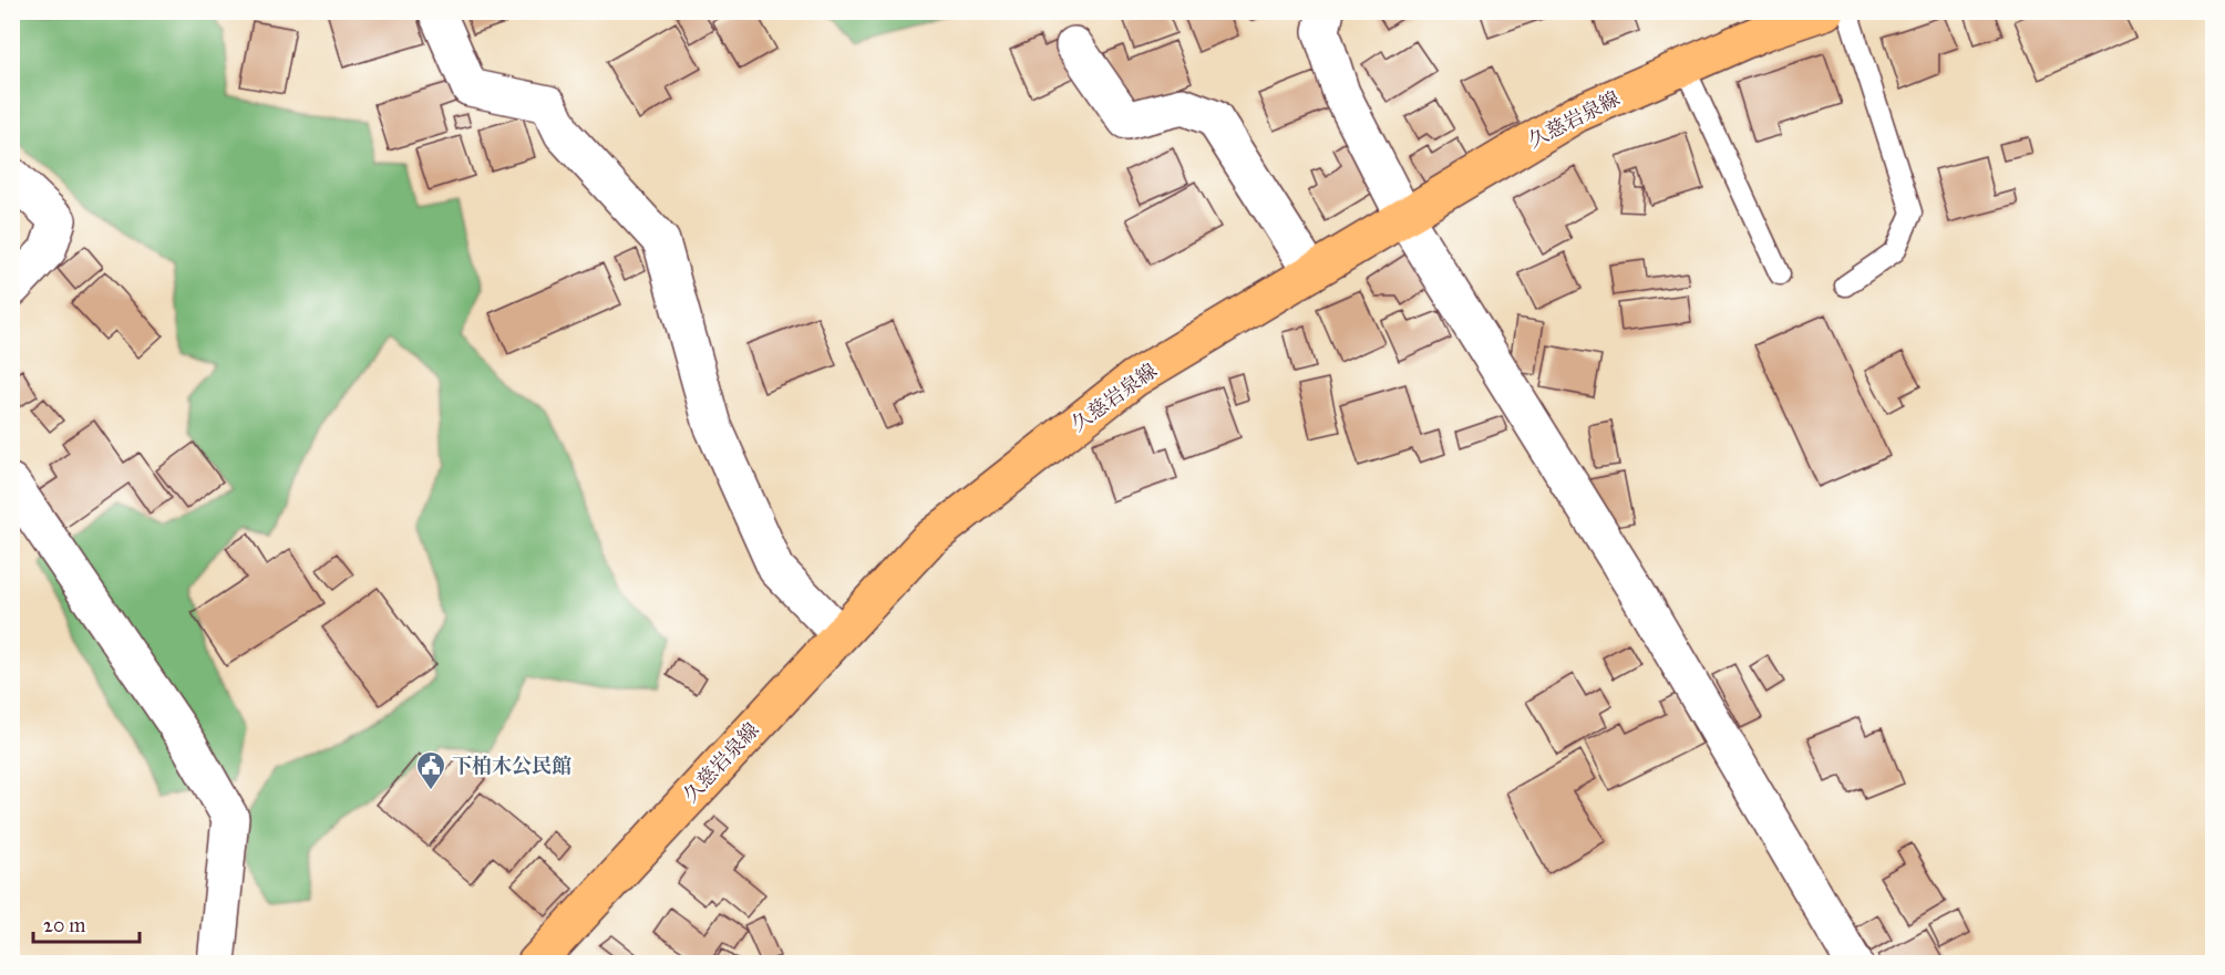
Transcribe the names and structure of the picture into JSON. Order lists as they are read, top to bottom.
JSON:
{
  "streets": {
    "main road": ["久慈岩泉線"]
  },
  "places": {
    "public building": ["下柏木公民館"]
  },
  "scale_bar": "20 m"
}
